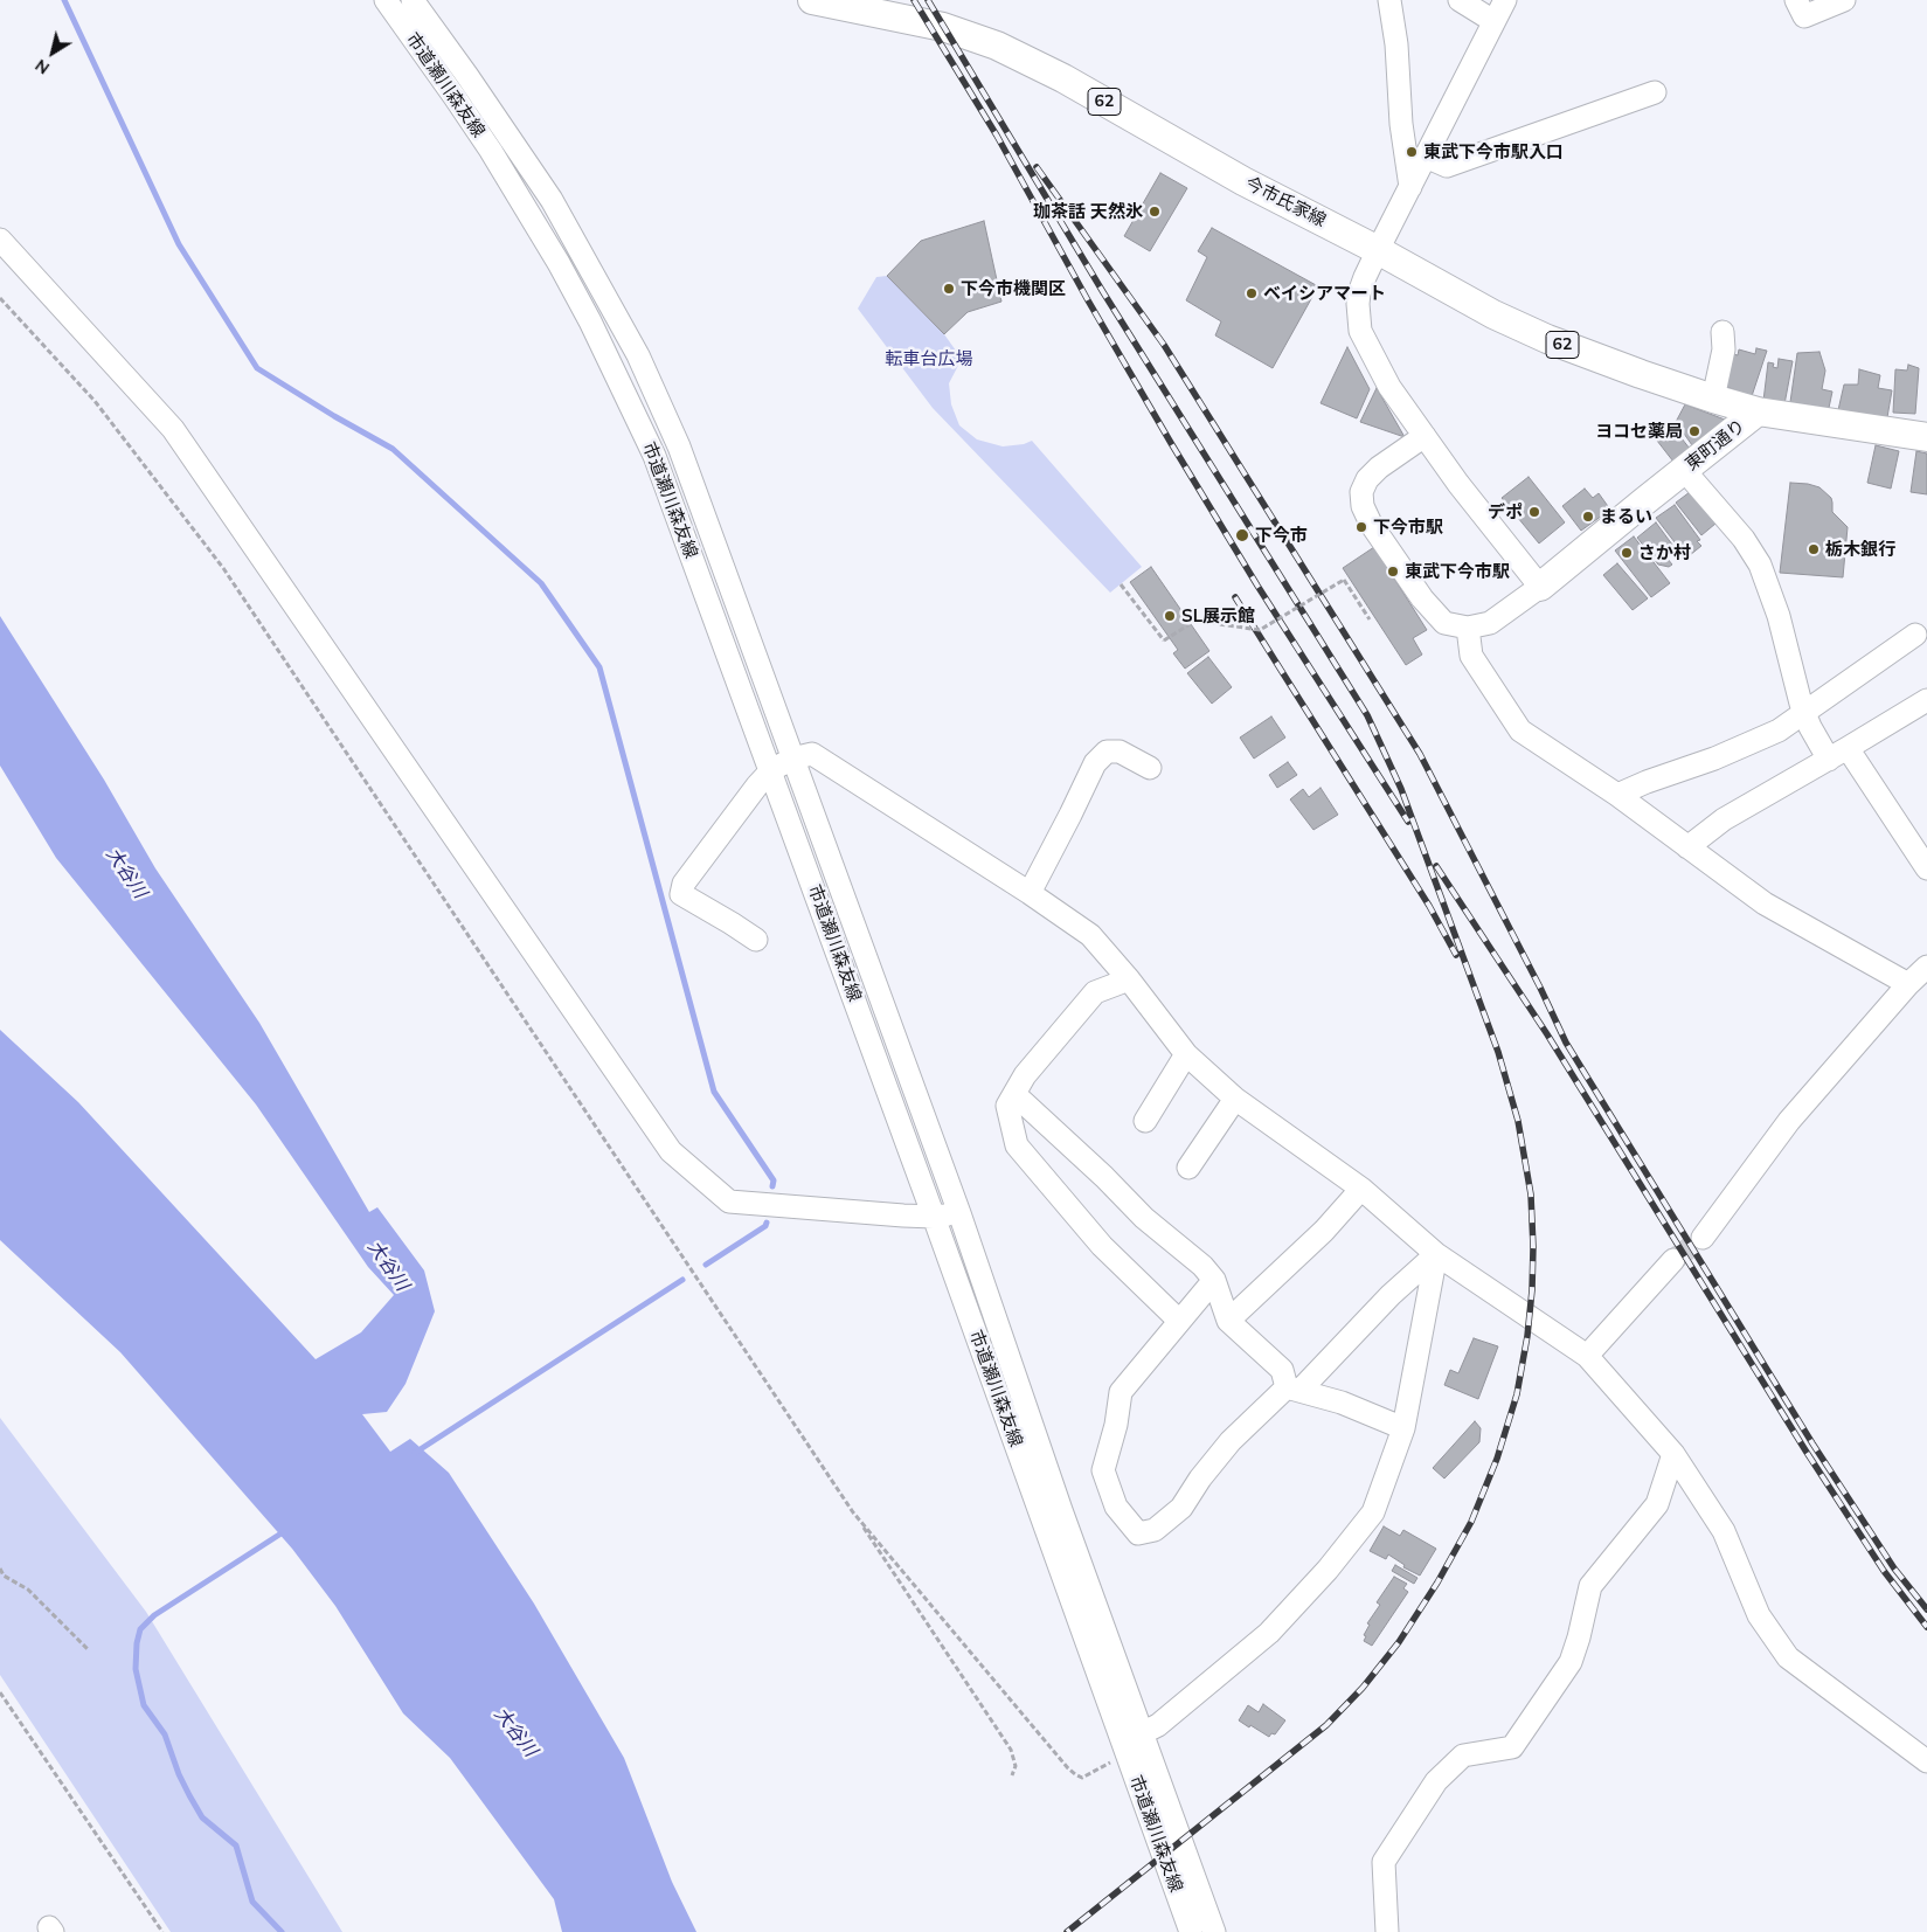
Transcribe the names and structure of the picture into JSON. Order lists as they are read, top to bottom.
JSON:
{
  "streets": {
    "main road": ["62", "今市氏家線", "東町通り"],
    "street": ["市道瀬川森友線"]
  },
  "crossings": [
    ["今市氏家線", "東町通り"]
  ],
  "water": ["大谷川"],
  "parks": ["転車台広場"],
  "places": [
    "東武下今市駅入口",
    "珈茶話 天然氷",
    "下今市機関区",
    "ベイシアマート",
    "ヨコセ薬局",
    "デポ",
    "まるい",
    "下今市駅",
    "下今市",
    "栃木銀行",
    "さか村",
    "東武下今市駅",
    "SL展示館"
  ],
  "north": "bottom left"
}
